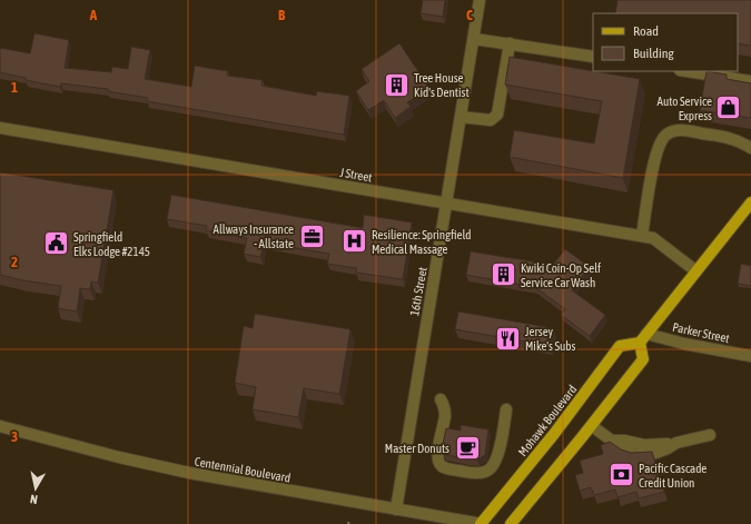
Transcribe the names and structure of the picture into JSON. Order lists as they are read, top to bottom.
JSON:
{
  "streets": {
    "main road": ["Mohawk Boulevard"],
    "street": [
      "J Street",
      "16th Street",
      "Parker Street",
      "Centennial Boulevard"
    ]
  },
  "crossings": [
    ["J Street", "16th Street"],
    ["16th Street", "Centennial Boulevard"],
    ["Mohawk Boulevard", "Centennial Boulevard"]
  ],
  "places": {
    "building": ["Tree House Kid's Dentist", "Kwiki Coin-Op Self Service Car Wash"],
    "shop": ["Auto Service Express"],
    "office": ["Allways Insurance - Allstate"],
    "hospital": ["Resilience: Springfield Medical Massage"],
    "public building": ["Springfield Elks Lodge #2145"],
    "restaurant": ["Jersey Mike's Subs"],
    "cafe": ["Master Donuts"],
    "bank": ["Pacific Cascade Credit Union"]
  },
  "legend": ["Road", "Building"],
  "north": "bottom",
  "grid": {
    "columns": ["A", "B", "C"],
    "rows": ["1", "2", "3"]
  }
}
